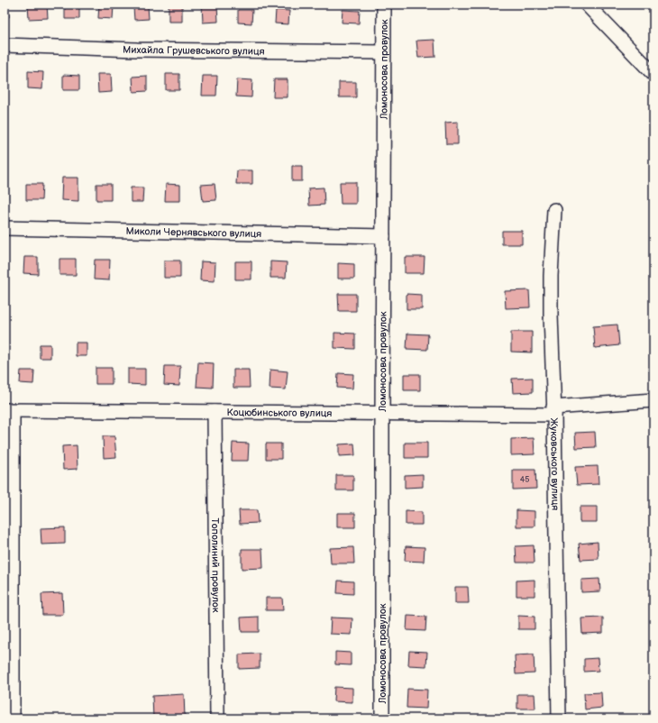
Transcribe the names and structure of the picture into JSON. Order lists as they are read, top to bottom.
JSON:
{
  "streets": {
    "street": [
      "Михайла Грушевського вулиця",
      "Ломоносова провулок",
      "Миколи Чернявського вулиця",
      "Коцюбинського вулиця",
      "Жуковського вулиця",
      "Тополиний провулок"
    ]
  },
  "crossings": [
    ["Михайла Грушевського вулиця", "Ломоносова провулок"],
    ["Ломоносова провулок", "Миколи Чернявського вулиця"],
    ["Ломоносова провулок", "Коцюбинського вулиця"],
    ["Коцюбинського вулиця", "Жуковського вулиця"],
    ["Коцюбинського вулиця", "Тополиний провулок"]
  ],
  "house_numbers": ["45"]
}
